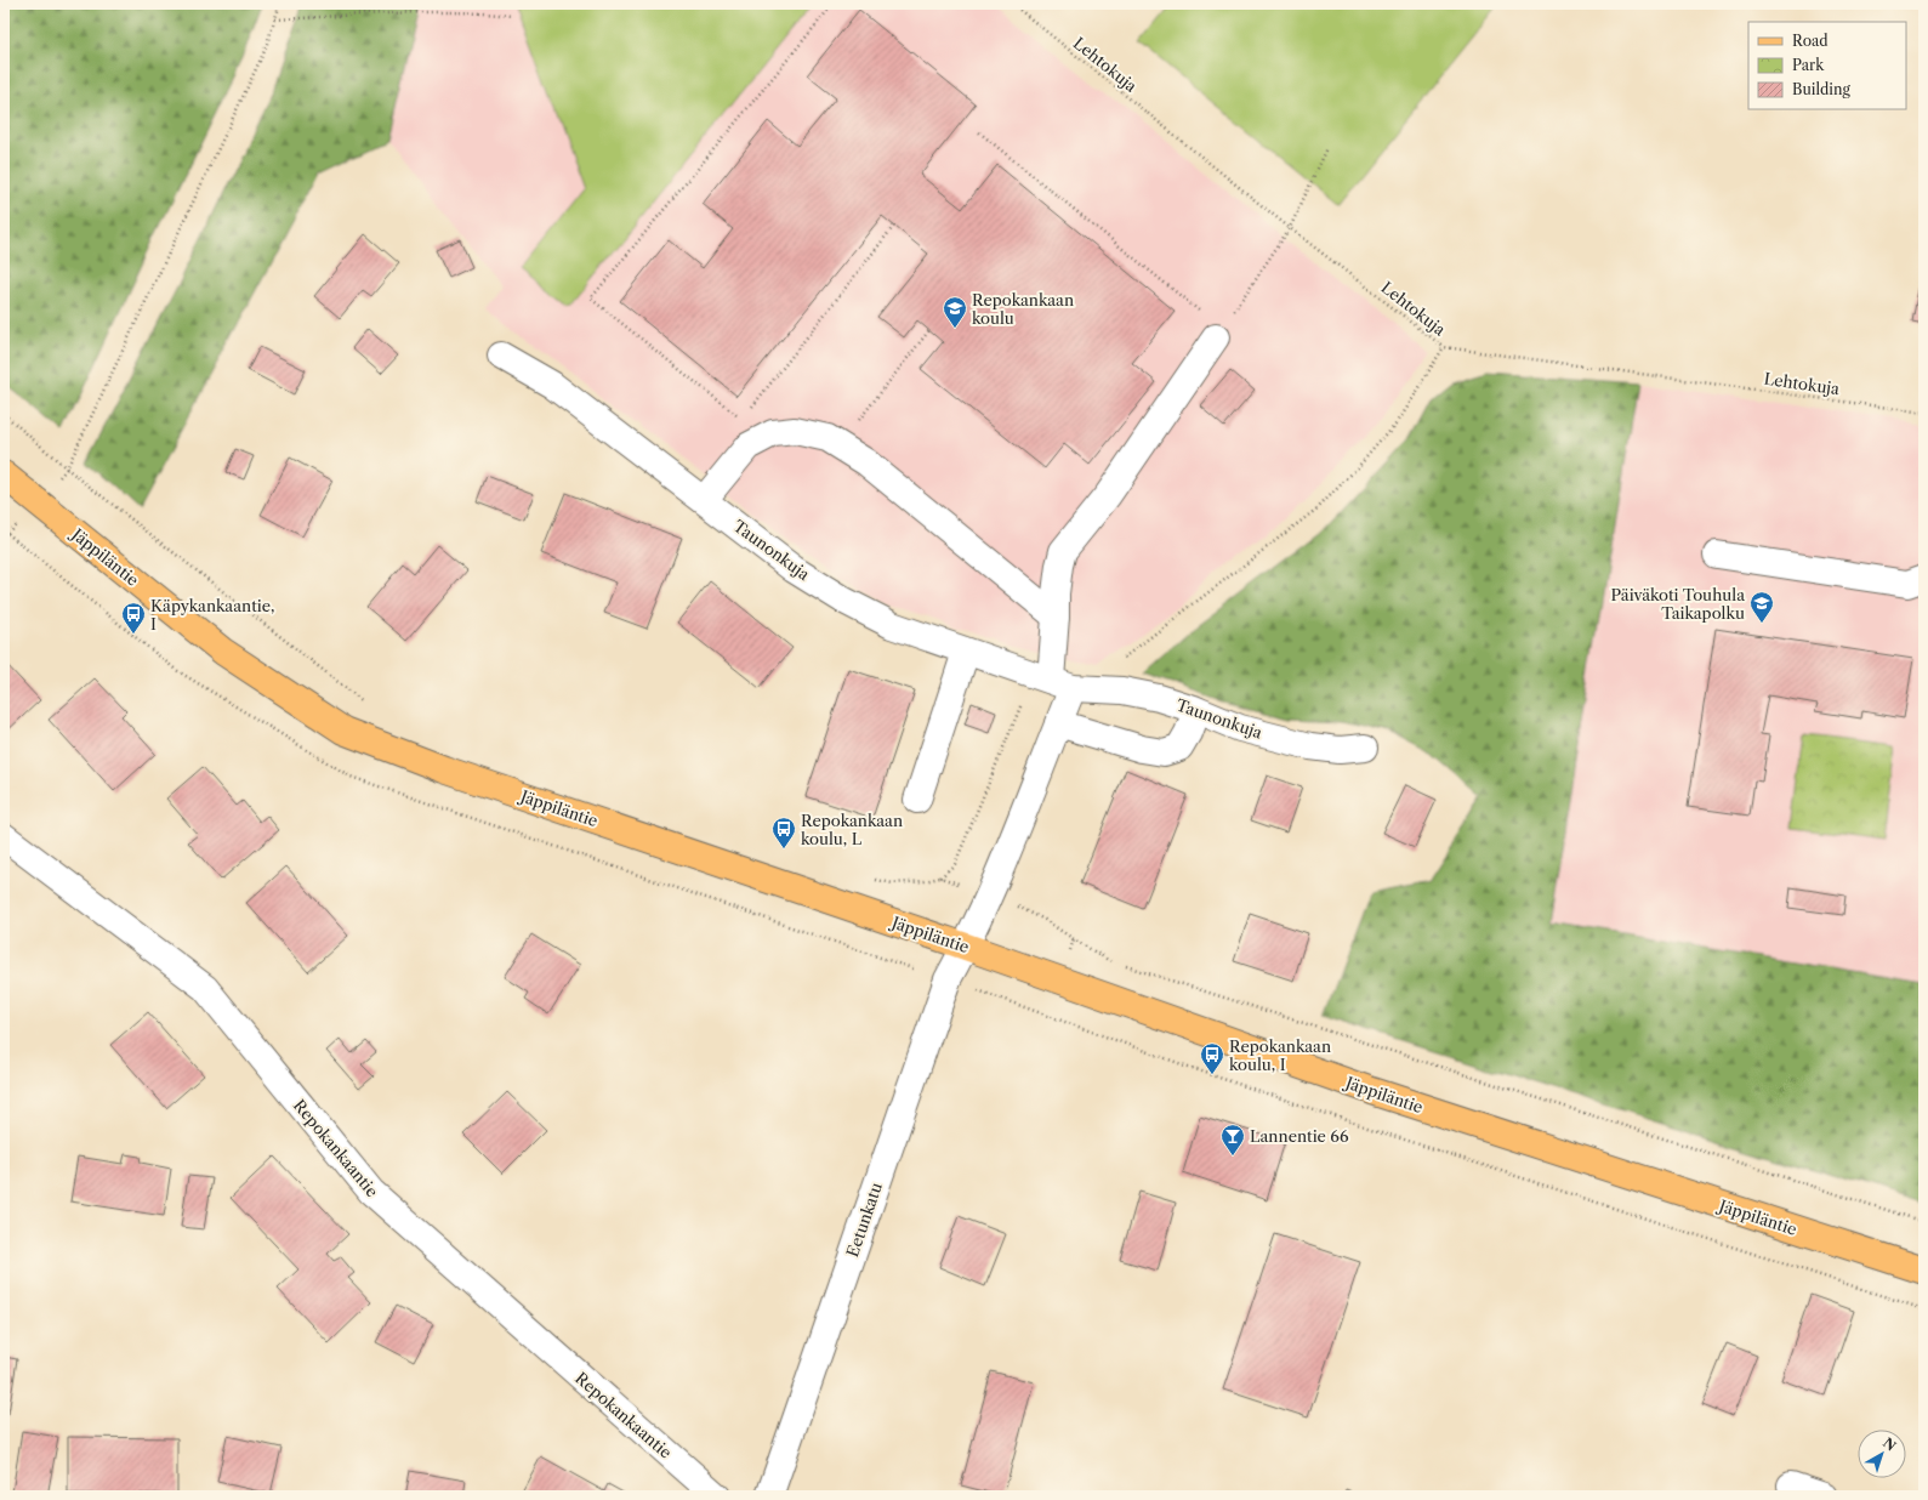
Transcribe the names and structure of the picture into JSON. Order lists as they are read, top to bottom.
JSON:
{
  "streets": {
    "main road": ["Jäppiläntie"],
    "street": ["Taunonkuja", "Repokankaantie", "Eetunkatu"],
    "path": ["Lehtokuja"]
  },
  "crossings": [
    ["Jäppiläntie", "Eetunkatu"]
  ],
  "places": {
    "school or university": ["Repokankaan koulu", "Päiväkoti Touhula Taikapolku"],
    "bus stop": ["Käpykankaantie, I", "Repokankaan koulu, L", "Repokankaan koulu, I"],
    "bar": ["Lannentie 66"]
  },
  "legend": ["Road", "Park", "Building"],
  "north": "top right"
}
